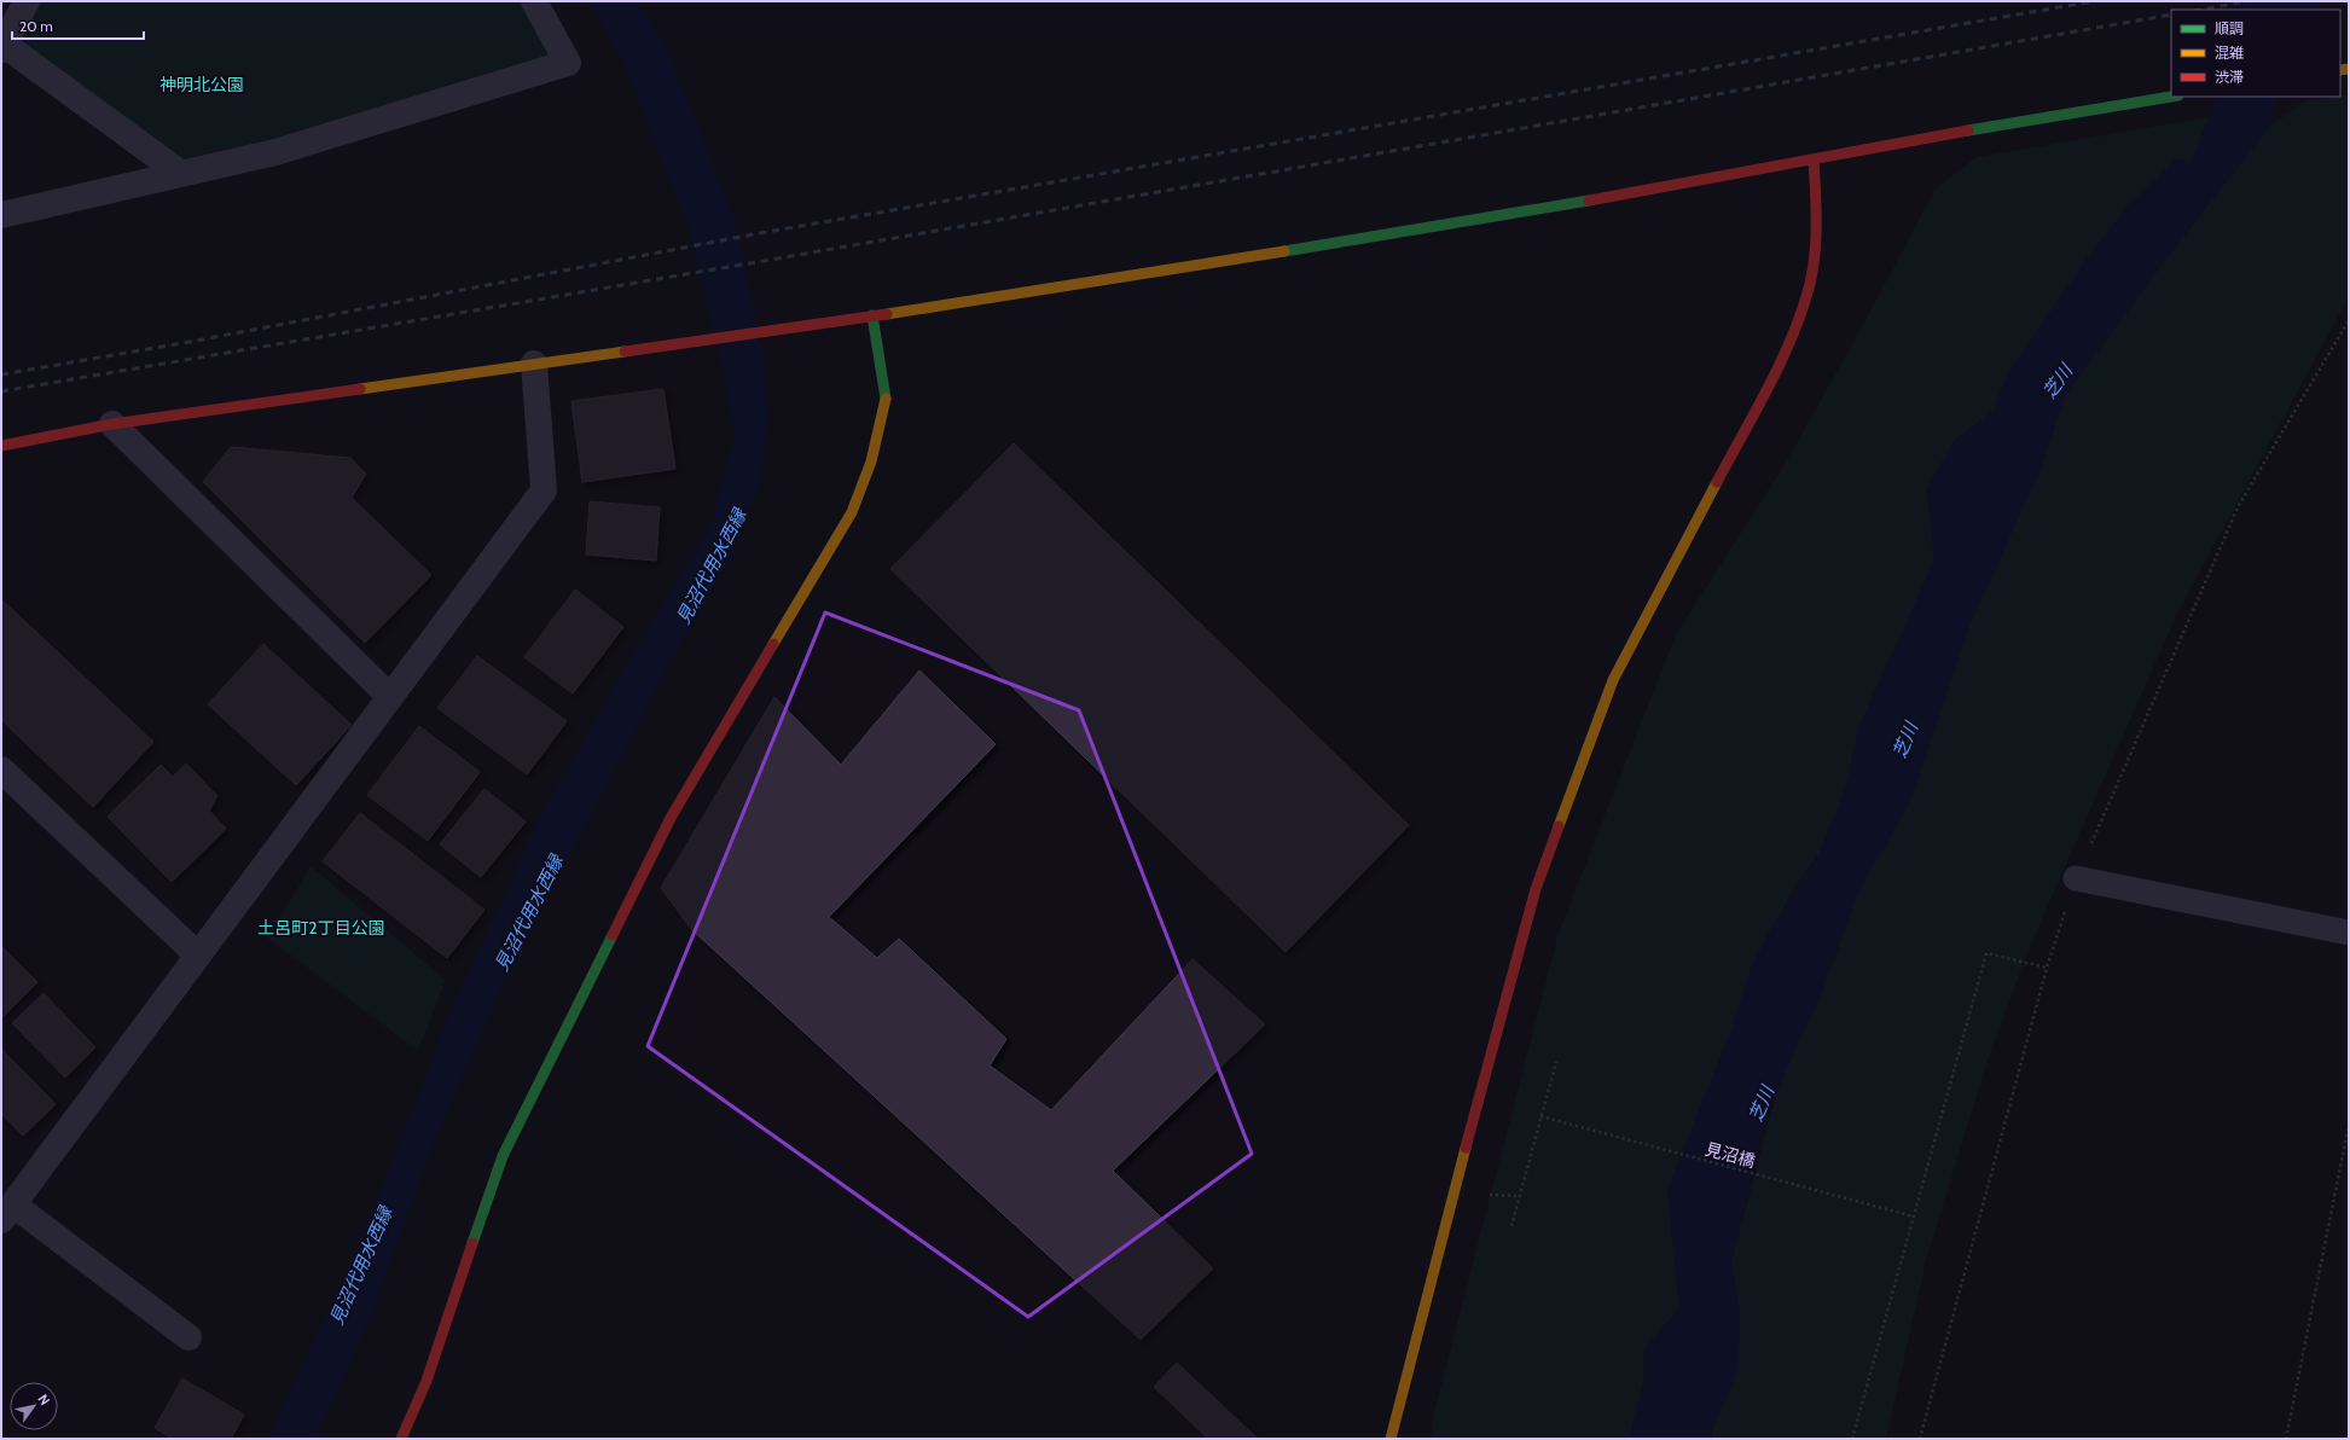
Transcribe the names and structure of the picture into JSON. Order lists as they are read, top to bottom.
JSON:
{
  "streets": {
    "path": ["見沼橋"]
  },
  "water": ["芝川", "見沼代用水西縁"],
  "parks": ["神明北公園", "土呂町2丁目公園"],
  "legend": ["順調", "混雑", "渋滞"],
  "scale_bar": "20 m",
  "north": "top right"
}
